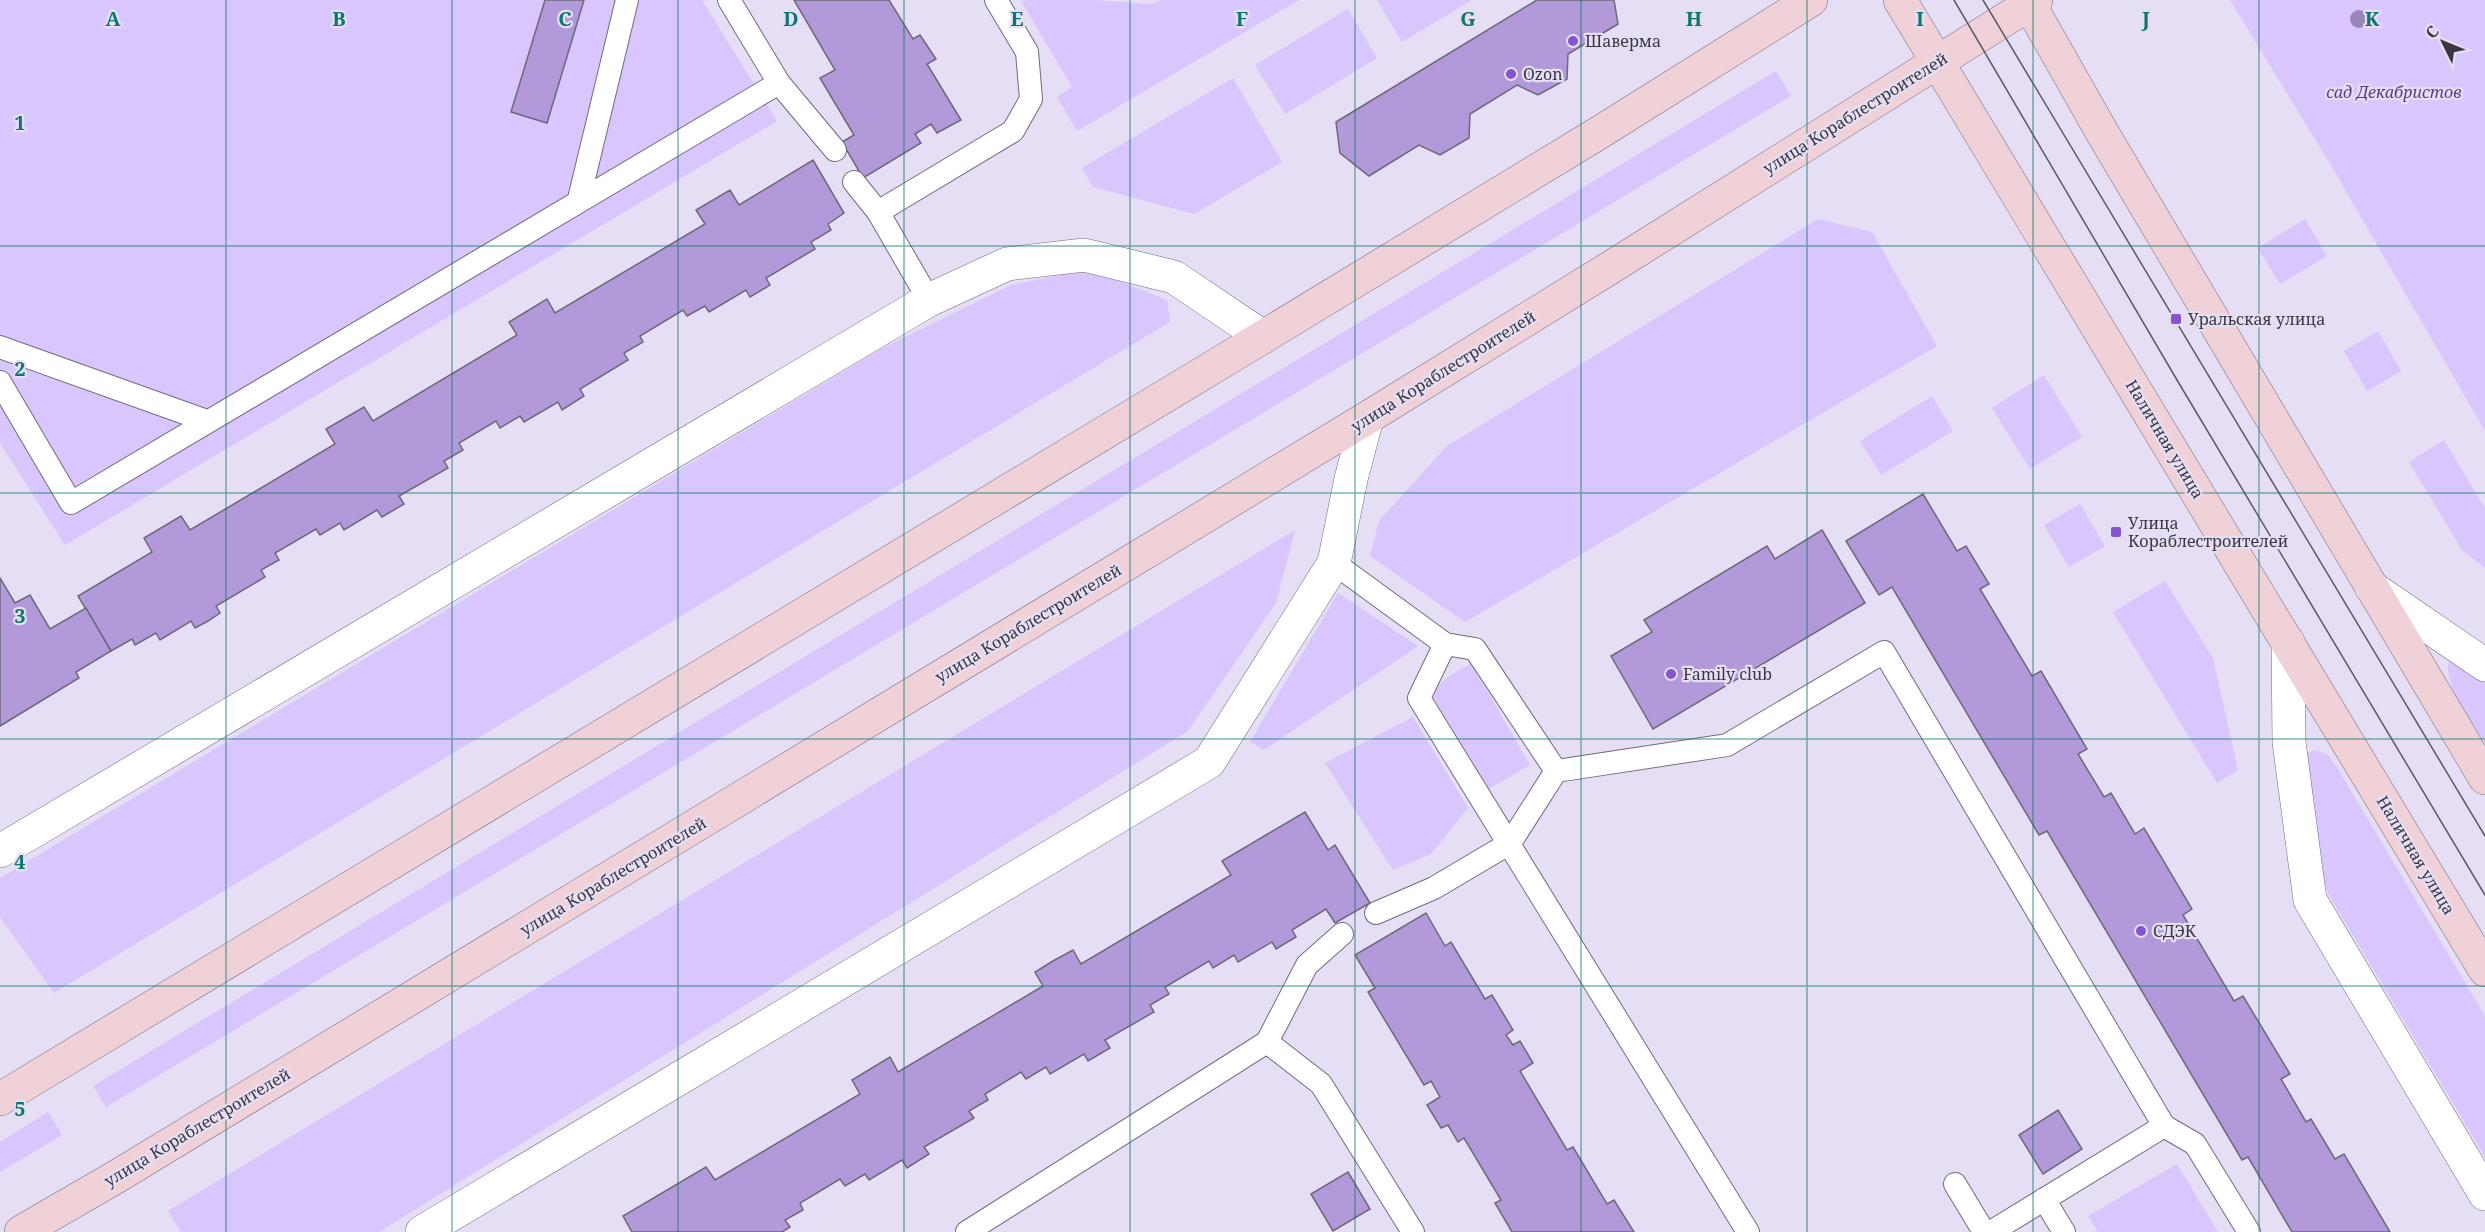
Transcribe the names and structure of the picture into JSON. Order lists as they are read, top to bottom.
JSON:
{
  "streets": {
    "main road": ["улица Кораблестроителей", "Наличная улица"]
  },
  "crossings": [
    ["улица Кораблестроителей", "Наличная улица"]
  ],
  "parks": ["сад Декабристов"],
  "places": {
    "other": [
      "Шаверма",
      "Ozon",
      "Family club",
      "СДЭК"
    ],
    "transit": ["Уральская улица", "Улица Кораблестроителей"]
  },
  "north": "top left",
  "grid": {
    "columns": [
      "A",
      "B",
      "C",
      "D",
      "E",
      "F",
      "G",
      "H",
      "I",
      "J",
      "K"
    ],
    "rows": [
      "1",
      "2",
      "3",
      "4",
      "5"
    ]
  }
}
